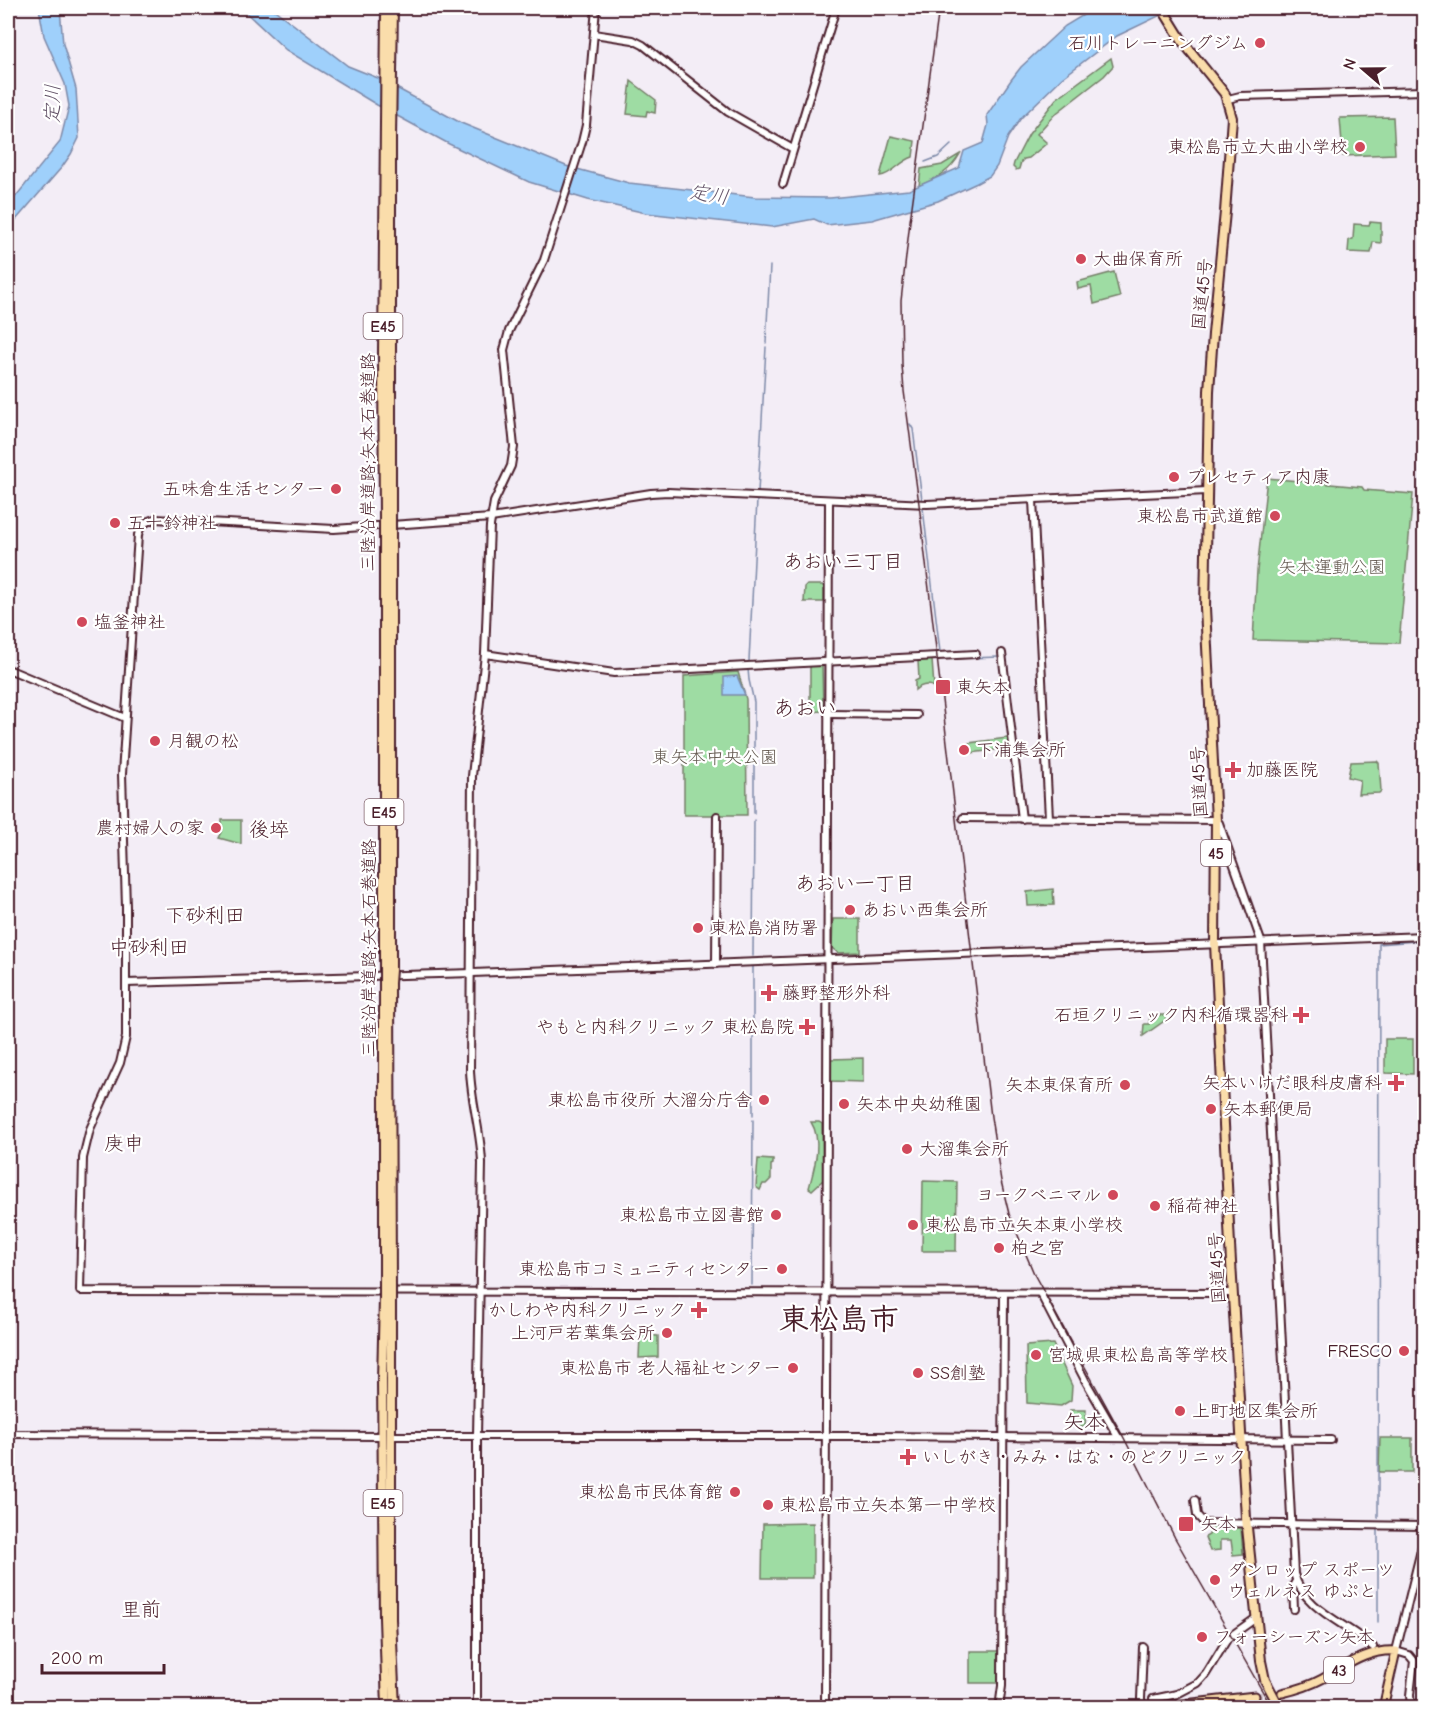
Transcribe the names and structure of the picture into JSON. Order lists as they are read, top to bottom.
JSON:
{
  "streets": {
    "highway": [
      "国道45号",
      "E45",
      "三陸沿岸道路;矢本石巻道路",
      "45"
    ],
    "main road": ["43"]
  },
  "districts": [
    "あおい三丁目",
    "あおい",
    "後埣",
    "あおい一丁目",
    "下砂利田",
    "中砂利田",
    "庚申",
    "東松島市",
    "矢本",
    "里前"
  ],
  "water": ["定川"],
  "parks": ["矢本運動公園", "東矢本中央公園"],
  "places": {
    "other": [
      "石川トレーニングジム",
      "東松島市立大曲小学校",
      "大曲保育所",
      "プレセティア内康",
      "五味倉生活センター",
      "東松島市武道館",
      "五十鈴神社",
      "塩釜神社",
      "月観の松",
      "下浦集会所",
      "農村婦人の家",
      "あおい西集会所",
      "東松島消防署",
      "矢本東保育所",
      "東松島市役所 大溜分庁舎",
      "矢本中央幼稚園",
      "矢本郵便局",
      "大溜集会所",
      "ヨークベニマル",
      "稲荷神社",
      "東松島市立図書館",
      "東松島市立矢本東小学校",
      "柏之宮",
      "東松島市コミュニティセンター",
      "上河戸若葉集会所",
      "FRESCO",
      "宮城県東松島高等学校",
      "東松島市 老人福祉センター",
      "SS創塾",
      "上町地区集会所",
      "東松島市民体育館",
      "東松島市立矢本第一中学校",
      "ダンロップ スポーツ ウェルネス ゆぷと",
      "フォーシーズン矢本"
    ],
    "transit": ["東矢本", "矢本"],
    "health": [
      "加藤医院",
      "藤野整形外科",
      "石垣クリニック内科循環器科",
      "やもと内科クリニック 東松島院",
      "矢本いけだ眼科皮膚科",
      "かしわや内科クリニック",
      "いしがき・みみ・はな・のどクリニック"
    ]
  },
  "scale_bar": "200 m",
  "north": "left"
}
